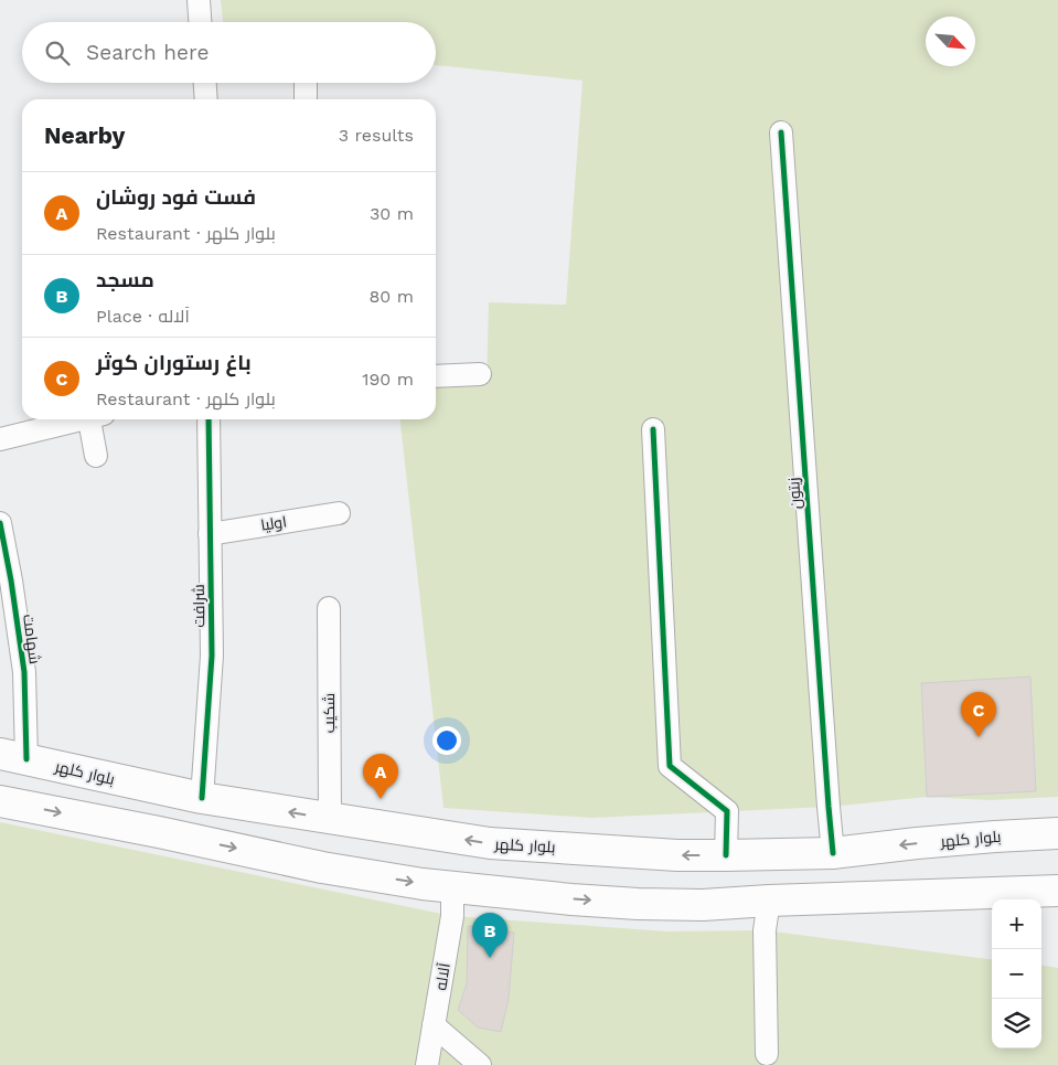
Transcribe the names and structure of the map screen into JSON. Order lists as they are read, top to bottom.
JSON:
{
  "streets": {
    "main road": ["بلوار کلهر"],
    "street": [
      "زیتون",
      "اولیا",
      "شرافت",
      "شهامت",
      "شکیب",
      "آلاله"
    ]
  },
  "crossings": [
    ["زیتون", "بلوار کلهر"],
    ["اولیا", "شرافت"],
    ["شرافت", "بلوار کلهر"],
    ["شهامت", "بلوار کلهر"],
    ["شکیب", "بلوار کلهر"]
  ],
  "north": "bottom right",
  "page": {
    "search": "Search here",
    "heading": ["Nearby", "3 results"],
    "list": [
      {
        "mark": "A",
        "name": "فست فود روشان",
        "note": "Restaurant · بلوار کلهر",
        "value": "30 m"
      },
      {
        "mark": "B",
        "name": "مسجد",
        "note": "Place · آلاله",
        "value": "80 m"
      },
      {
        "mark": "C",
        "name": "باغ رستوران کوثر",
        "note": "Restaurant · بلوار کلهر",
        "value": "190 m"
      }
    ],
    "pins": ["C", "A", "B"],
    "map_buttons": ["+", "−"]
  }
}
